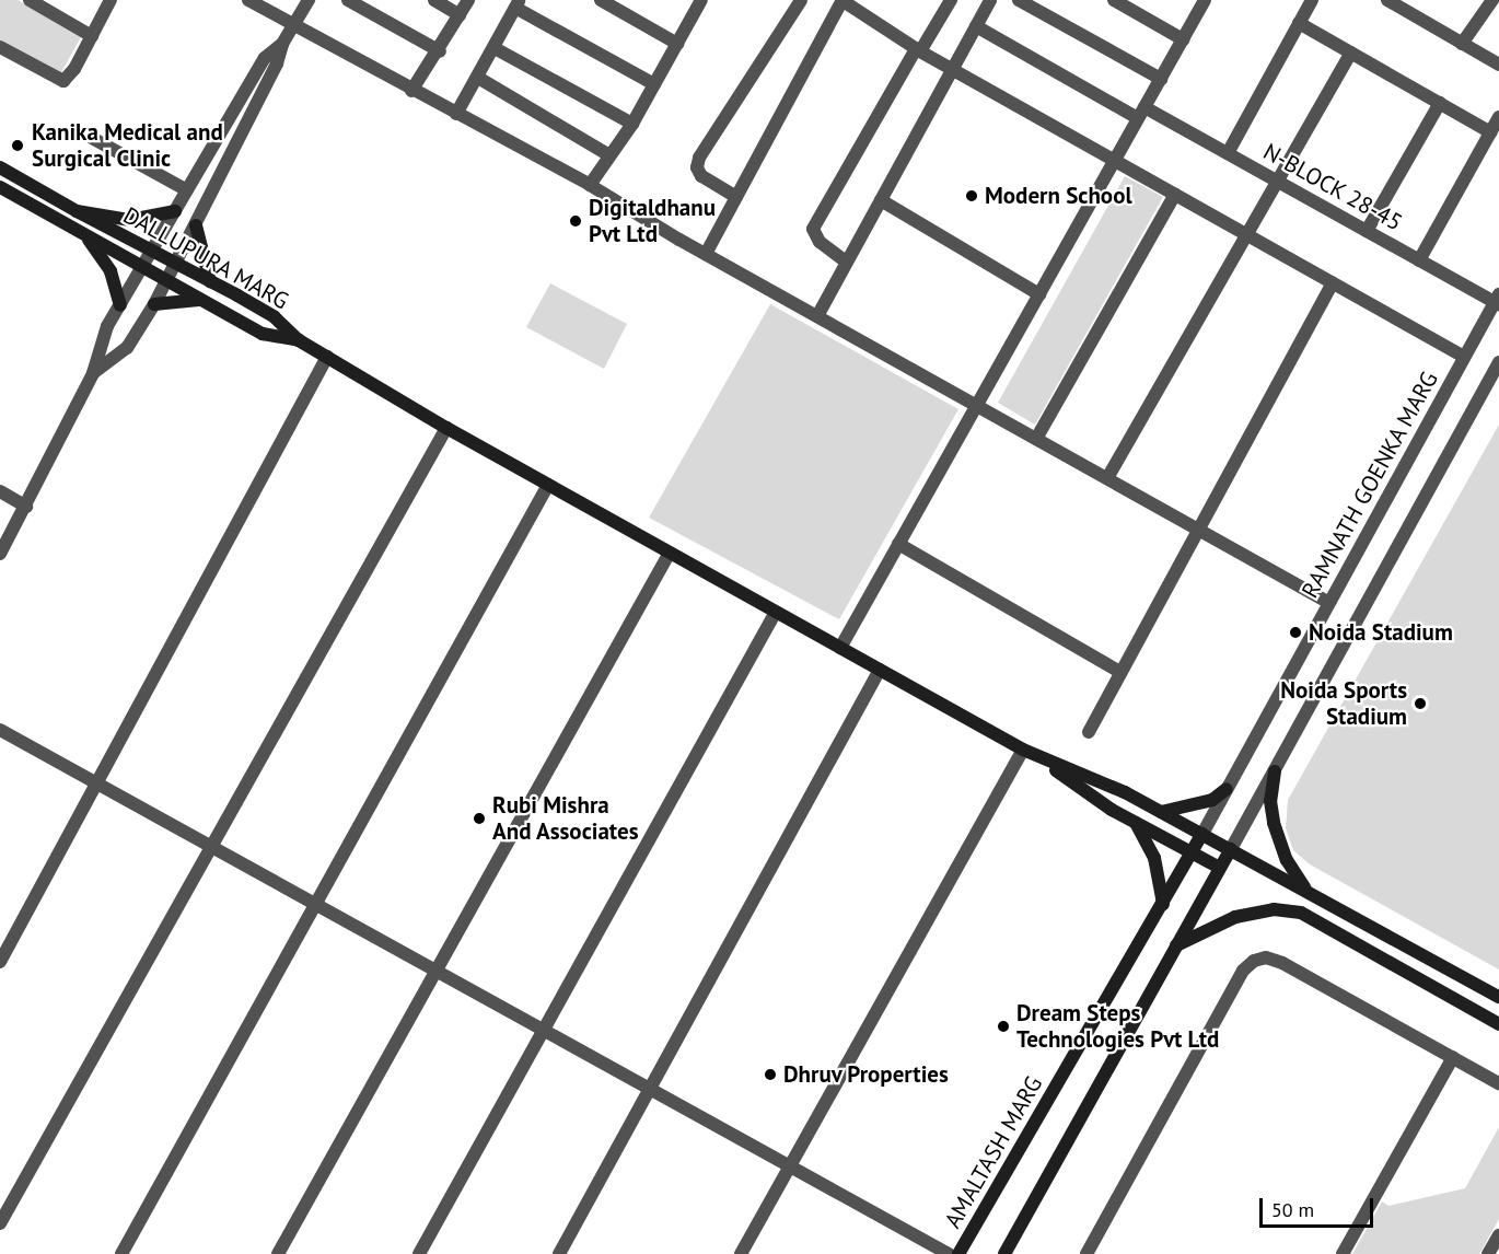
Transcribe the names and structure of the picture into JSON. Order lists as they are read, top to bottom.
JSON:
{
  "streets": {
    "main road": ["DALLUPURA MARG", "AMALTASH MARG"],
    "street": ["N-BLOCK 28-45", "RAMNATH GOENKA MARG"]
  },
  "crossings": [
    ["N-BLOCK 28-45", "RAMNATH GOENKA MARG"],
    ["RAMNATH GOENKA MARG", "AMALTASH MARG"]
  ],
  "places": [
    "Kanika Medical and Surgical Clinic",
    "Modern School",
    "Digitaldhanu Pvt Ltd",
    "Noida Stadium",
    "Noida Sports Stadium",
    "Rubi Mishra And Associates",
    "Dream Steps Technologies Pvt Ltd",
    "Dhruv Properties"
  ],
  "scale_bar": "50 m"
}
